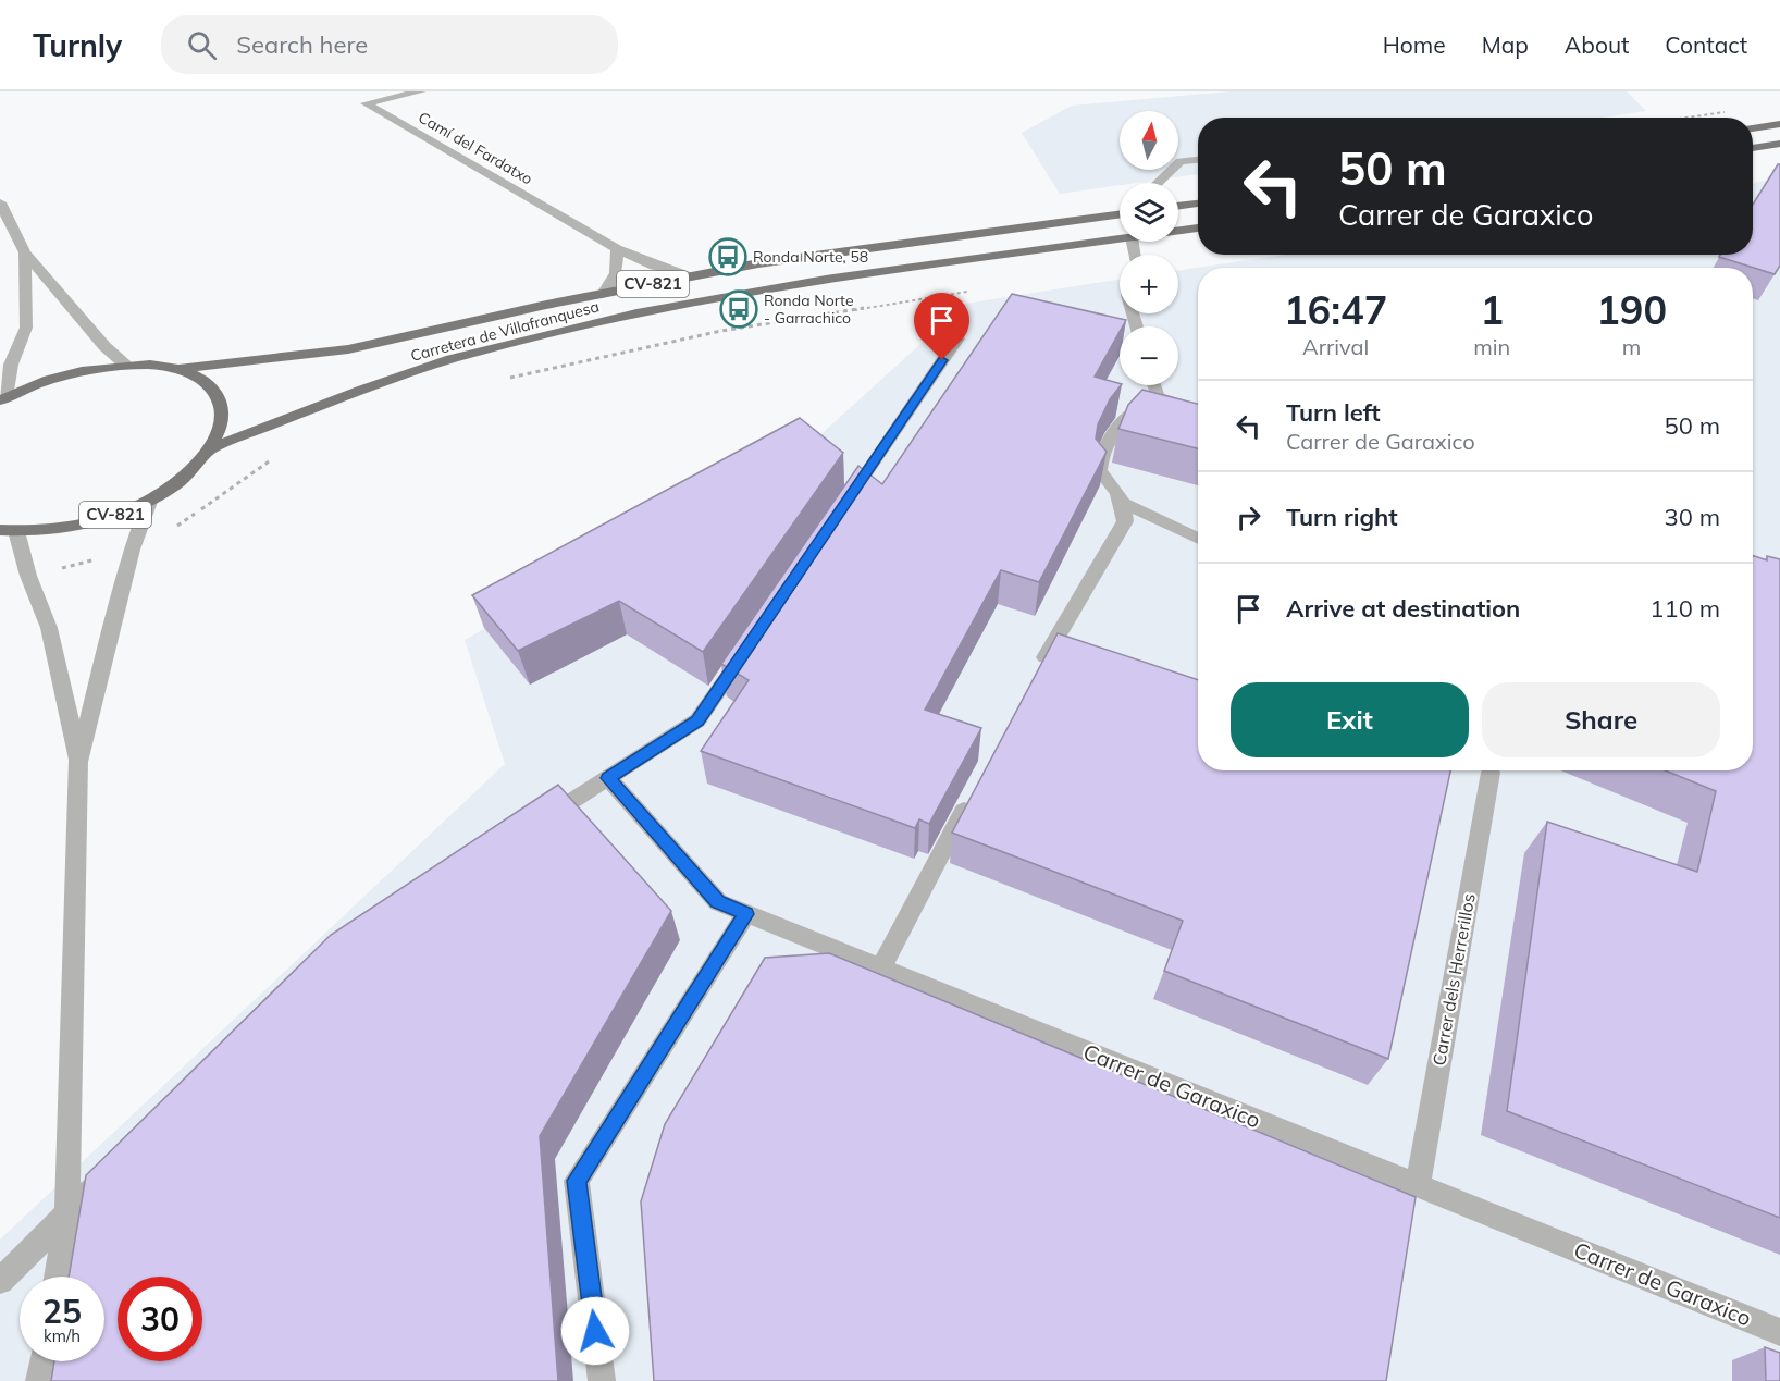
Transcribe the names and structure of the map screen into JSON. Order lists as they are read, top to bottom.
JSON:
{
  "streets": {
    "main road": ["CV-821", "Carretera de Villafranquesa"],
    "street": ["Camí del Fardatxo", "Carrer dels Herrerillos", "Carrer de Garaxico"]
  },
  "crossings": [
    ["CV-821", "Carretera de Villafranquesa"],
    ["Carrer dels Herrerillos", "Carrer de Garaxico"]
  ],
  "places": {
    "bus stop": ["Ronda Norte, 58", "Ronda Norte - Garrachico"]
  },
  "north": "top",
  "page": {
    "header": "Turnly",
    "search": "Search here",
    "nav": [
      "Home",
      "Map",
      "About",
      "Contact"
    ],
    "map_buttons": ["+", "−"],
    "turn": ["50 m", "Carrer de Garaxico"],
    "eta": [
      "16:47",
      "Arrival",
      "1",
      "min",
      "190",
      "m"
    ],
    "list": [
      {
        "name": "Turn left",
        "note": "Carrer de Garaxico",
        "value": "50 m"
      },
      {
        "name": "Turn right",
        "value": "30 m"
      },
      {
        "name": "Arrive at destination",
        "value": "110 m"
      }
    ],
    "buttons": ["Exit", "Share"],
    "speed": "25 km/h",
    "limit": "30"
  }
}
